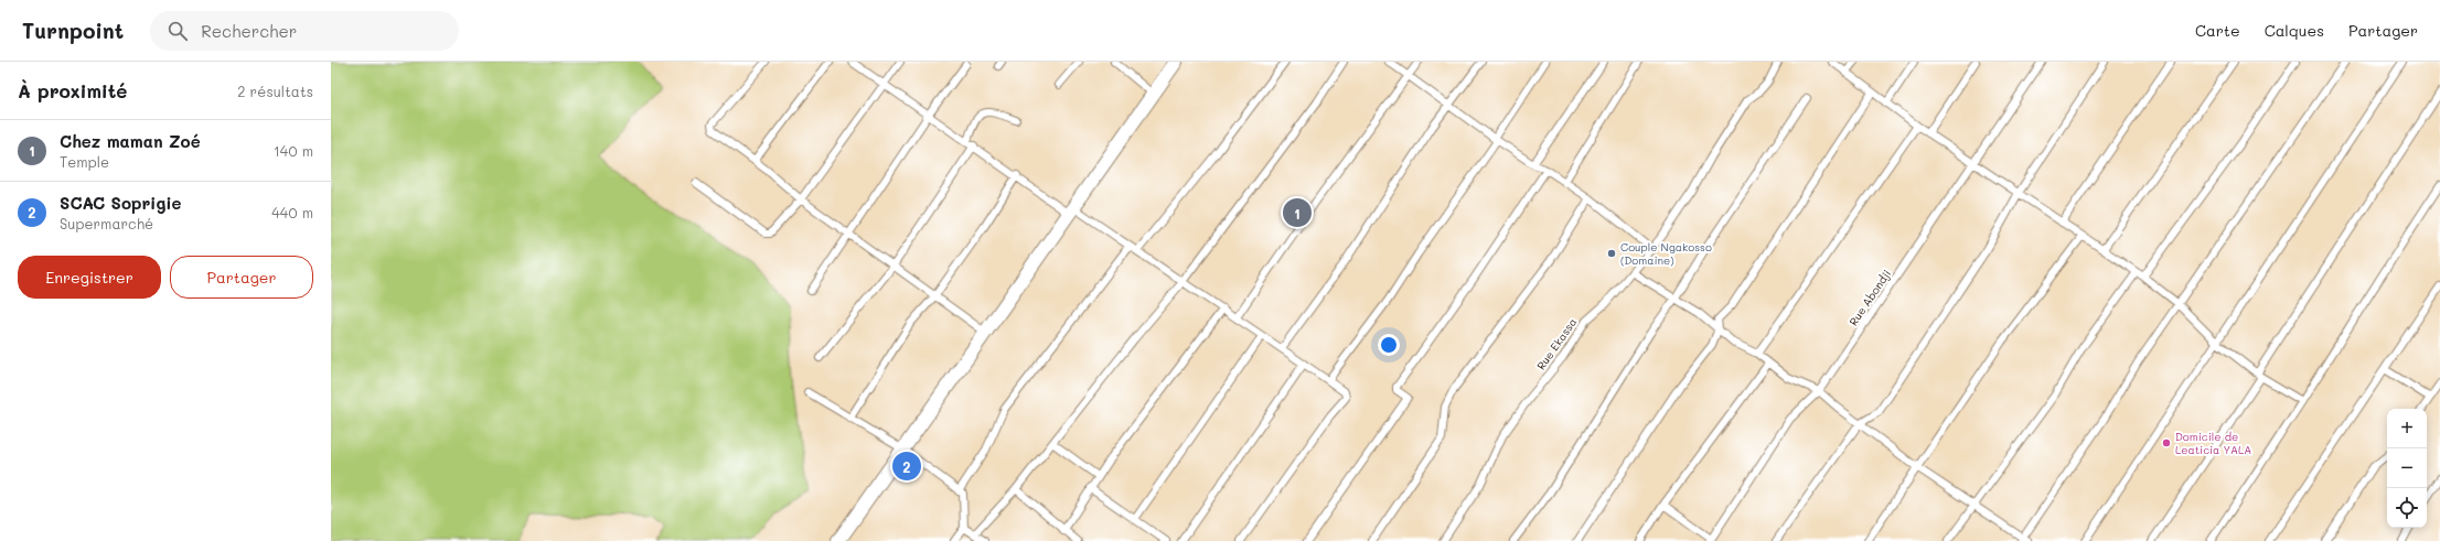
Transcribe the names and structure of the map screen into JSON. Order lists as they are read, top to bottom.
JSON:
{
  "streets": {
    "street": ["Rue Abondji", "Rue Ekassa"]
  },
  "places": ["Couple Ngakosso (Domaine)", "Domicile de Leaticia YALA"],
  "page": {
    "header": "Turnpoint",
    "search": "Rechercher",
    "nav": ["Carte", "Calques", "Partager"],
    "heading": ["À proximité", "2 résultats"],
    "list": [
      {
        "mark": "1",
        "name": "Chez maman Zoé",
        "note": "Temple",
        "value": "140 m"
      },
      {
        "mark": "2",
        "name": "SCAC Soprigie",
        "note": "Supermarché",
        "value": "440 m"
      }
    ],
    "pins": ["1", "2"],
    "buttons": ["Enregistrer", "Partager"],
    "map_buttons": ["+", "−"]
  }
}
